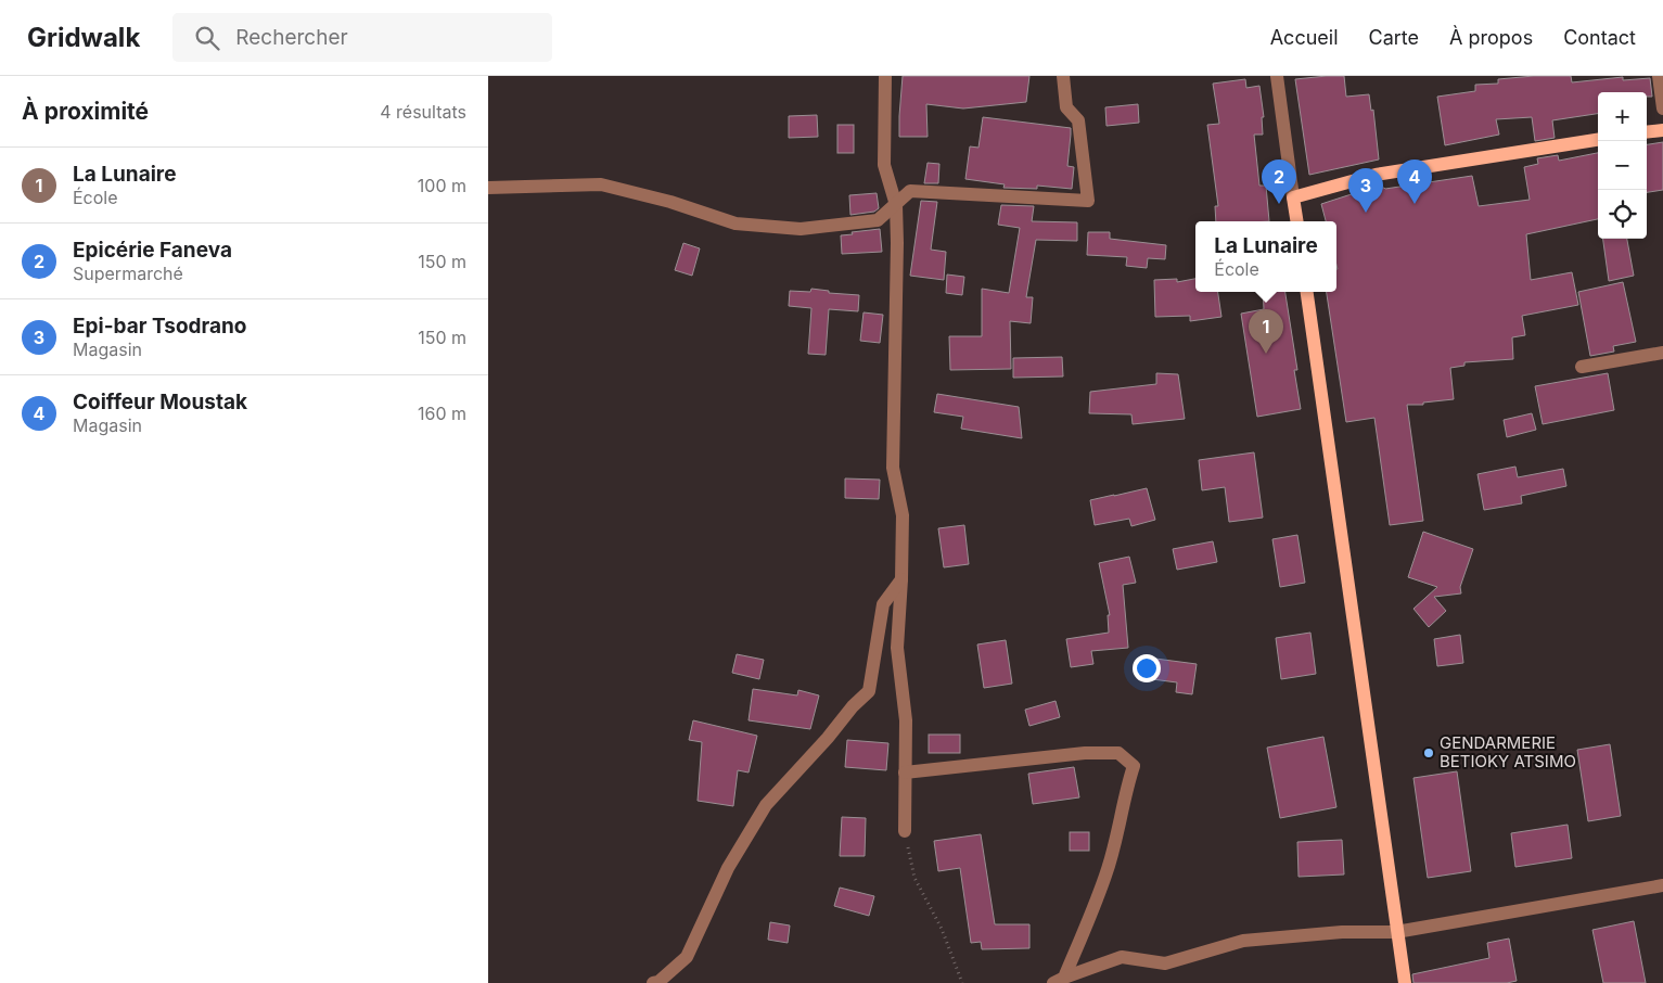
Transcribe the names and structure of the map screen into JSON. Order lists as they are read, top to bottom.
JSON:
{
  "places": ["GENDARMERIE BETIOKY ATSIMO"],
  "page": {
    "header": "Gridwalk",
    "search": "Rechercher",
    "nav": [
      "Accueil",
      "Carte",
      "À propos",
      "Contact"
    ],
    "heading": ["À proximité", "4 résultats"],
    "map_buttons": ["+", "−"],
    "list": [
      {
        "mark": "1",
        "name": "La Lunaire",
        "note": "École",
        "value": "100 m"
      },
      {
        "mark": "2",
        "name": "Epicérie Faneva",
        "note": "Supermarché",
        "value": "150 m"
      },
      {
        "mark": "3",
        "name": "Epi-bar Tsodrano",
        "note": "Magasin",
        "value": "150 m"
      },
      {
        "mark": "4",
        "name": "Coiffeur Moustak",
        "note": "Magasin",
        "value": "160 m"
      }
    ],
    "pins": [
      "2",
      "4",
      "3",
      "1"
    ],
    "popup": ["La Lunaire", "École"]
  }
}
